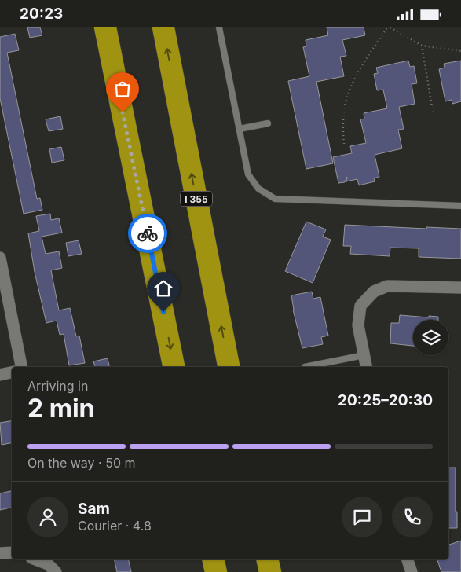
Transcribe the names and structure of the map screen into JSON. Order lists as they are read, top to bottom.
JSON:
{
  "streets": {
    "highway": ["I 355"]
  },
  "page": {
    "status": "20:23",
    "heading": ["2 min", "Arriving in", "20:25–20:30"],
    "panel": ["Sam", "Courier · 4.8"],
    "bar": "On the way · 50 m"
  }
}
